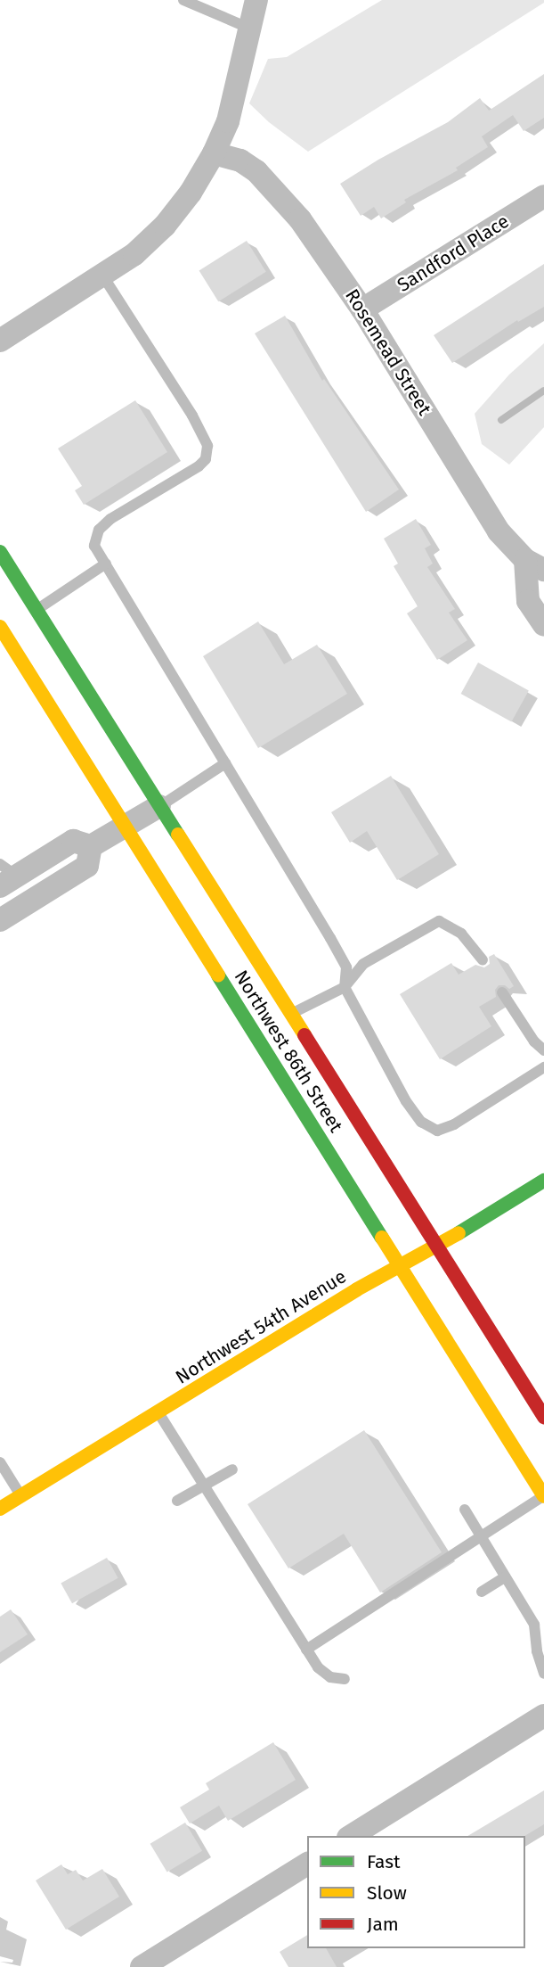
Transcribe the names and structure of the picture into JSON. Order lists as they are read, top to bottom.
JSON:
{
  "streets": {
    "main road": ["Northwest 86th Street", "Northwest 54th Avenue"],
    "street": ["Sandford Place", "Rosemead Street"]
  },
  "crossings": [
    ["Sandford Place", "Rosemead Street"],
    ["Northwest 86th Street", "Northwest 54th Avenue"]
  ],
  "legend": ["Fast", "Slow", "Jam"]
}
